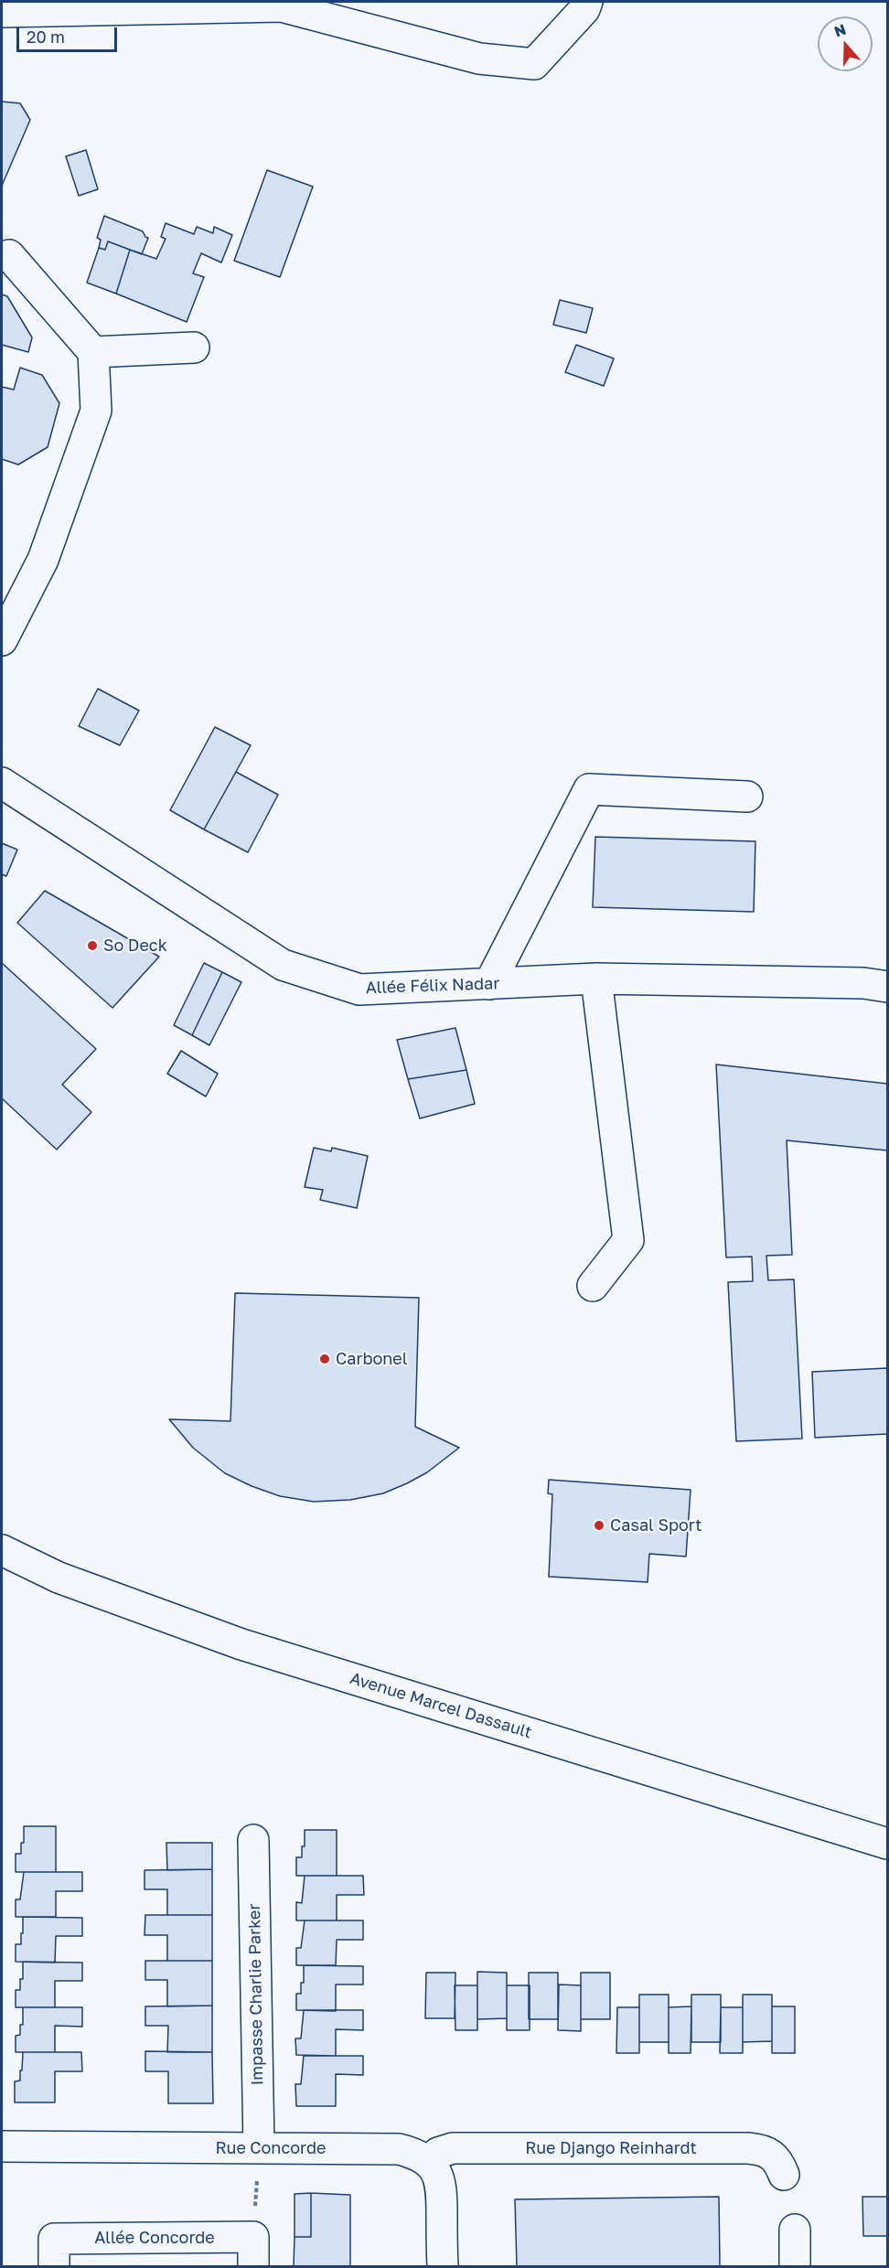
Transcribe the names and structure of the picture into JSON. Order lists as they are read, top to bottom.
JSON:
{
  "streets": {
    "street": [
      "Allée Félix Nadar",
      "Avenue Marcel Dassault",
      "Impasse Charlie Parker",
      "Rue Concorde",
      "Rue Django Reinhardt",
      "Allée Concorde"
    ]
  },
  "crossings": [
    ["Impasse Charlie Parker", "Rue Concorde"],
    ["Rue Concorde", "Rue Django Reinhardt"]
  ],
  "places": ["So Deck", "Carbonel", "Casal Sport"],
  "scale_bar": "20 m",
  "north": "top"
}
